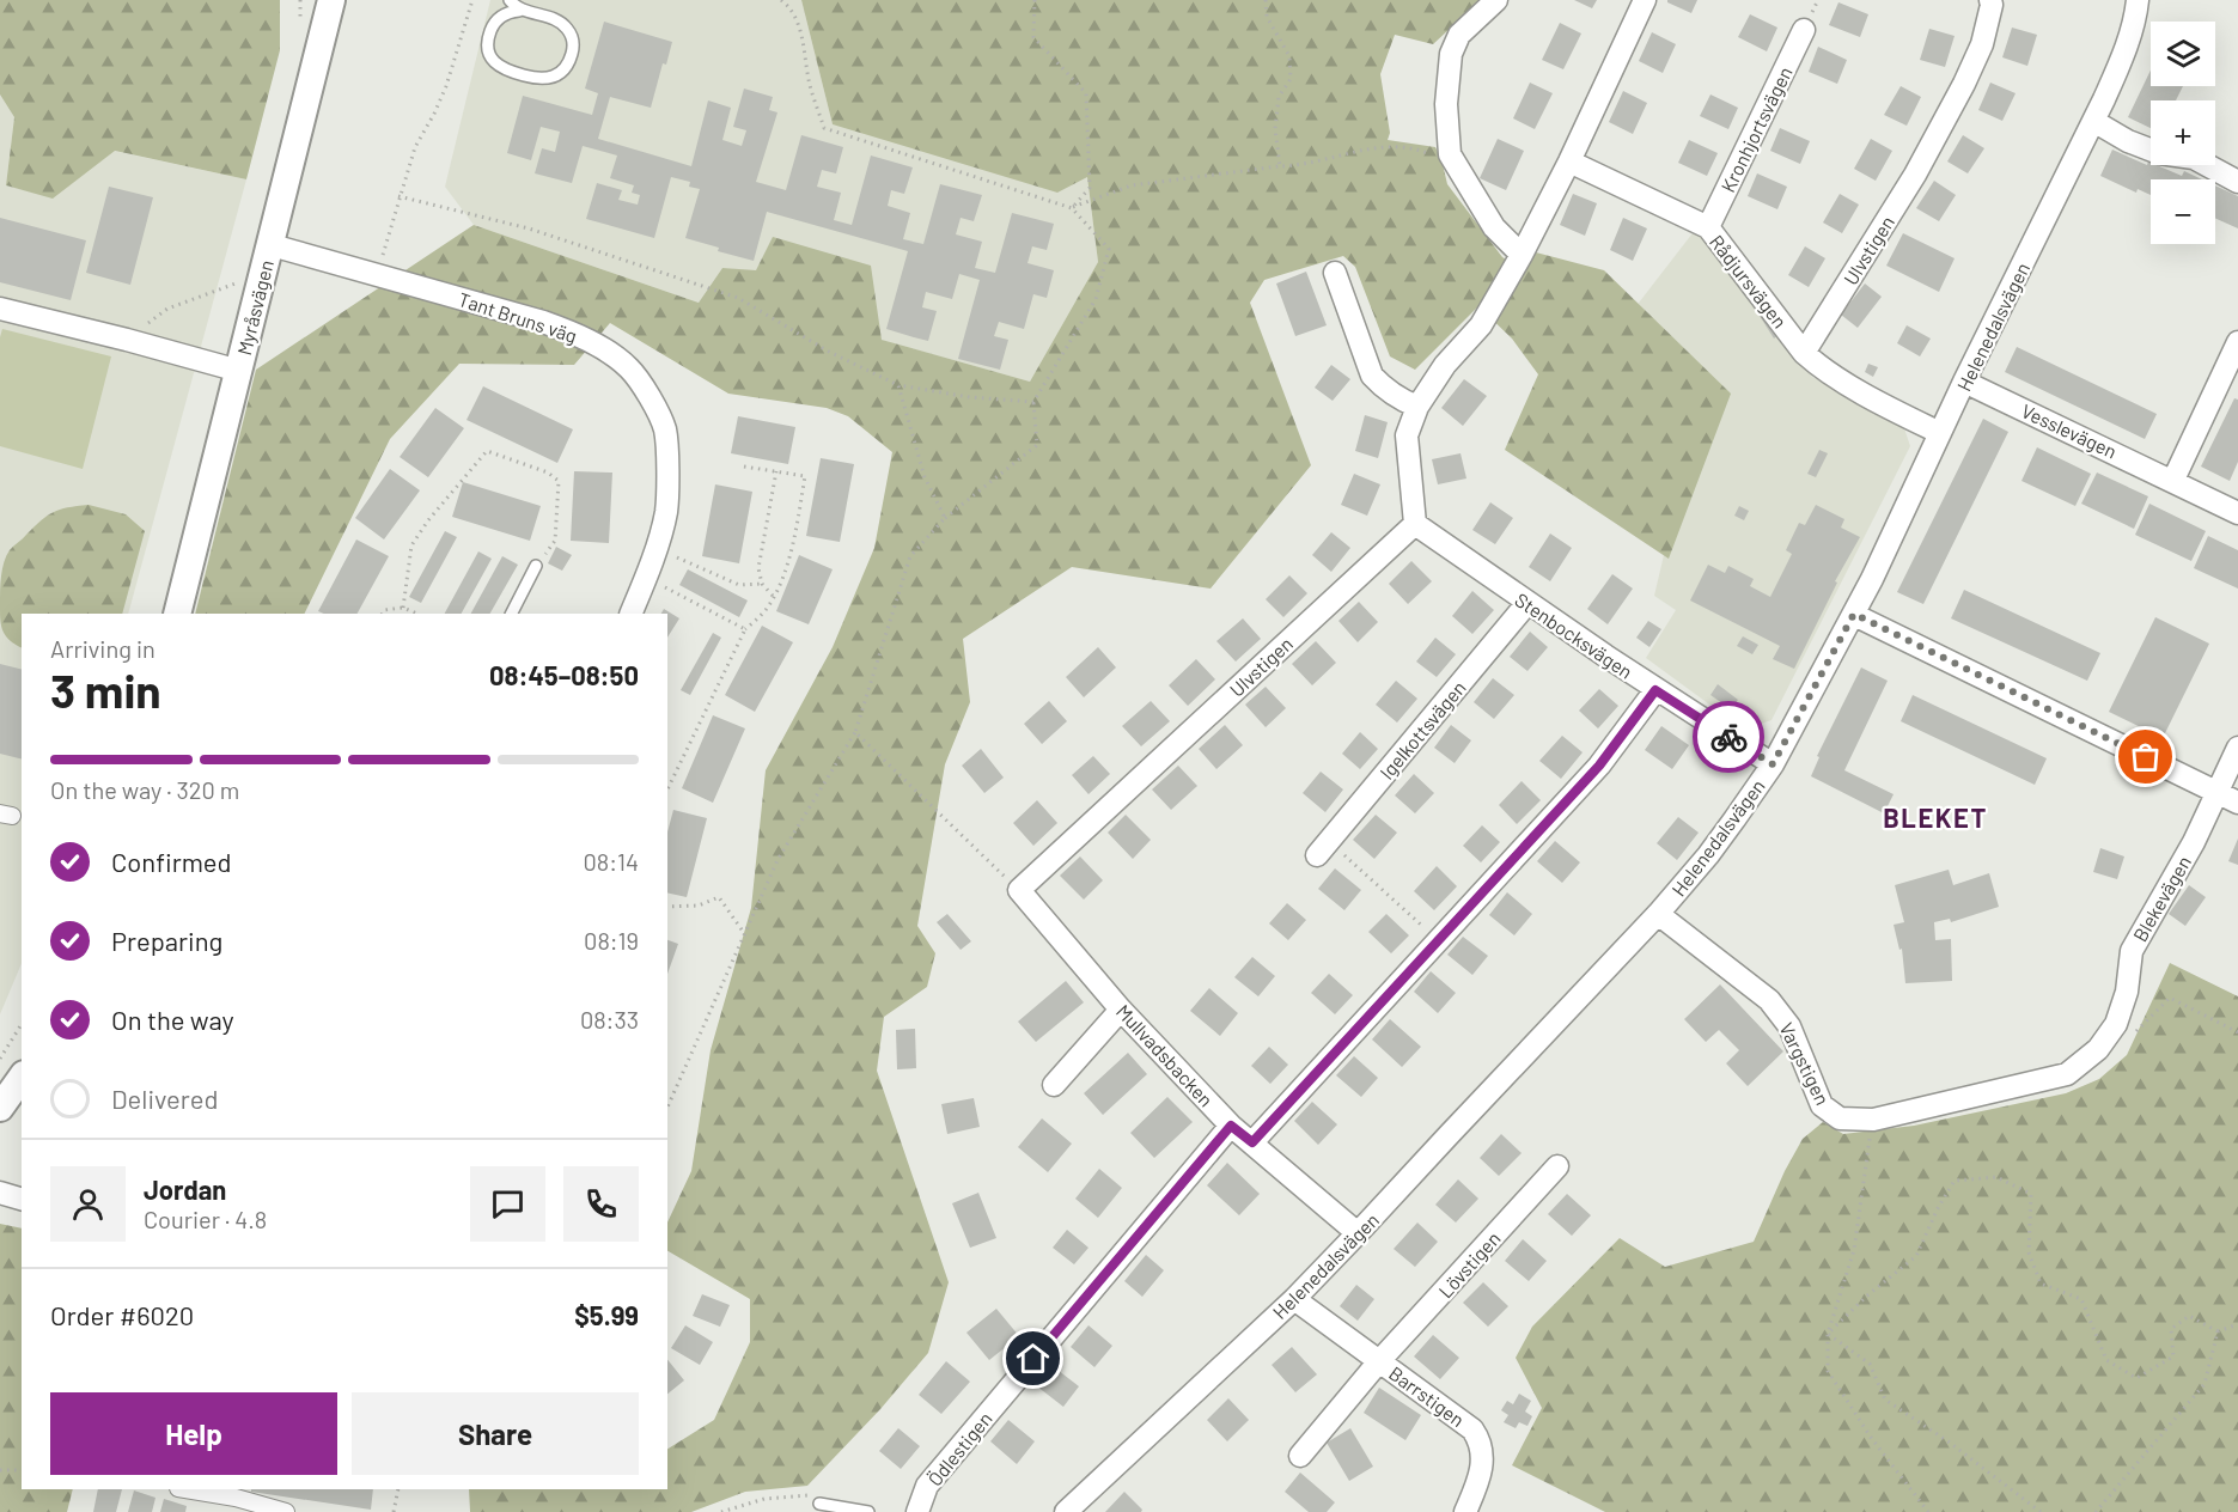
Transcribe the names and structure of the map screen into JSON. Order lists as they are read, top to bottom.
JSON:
{
  "streets": {
    "street": [
      "Kronhjortsvägen",
      "Ulvstigen",
      "Rådjursvägen",
      "Myråsvägen",
      "Tant Bruns väg",
      "Helenedalsvägen",
      "Vesslevägen",
      "Stenbocksvägen",
      "Igelkottsvägen",
      "Blekevägen",
      "Mullvadsbacken",
      "Vargstigen",
      "Lövstigen",
      "Barrstigen",
      "Ödlestigen"
    ]
  },
  "crossings": [
    ["Kronhjortsvägen", "Rådjursvägen"],
    ["Ulvstigen", "Rådjursvägen"],
    ["Ulvstigen", "Stenbocksvägen"],
    ["Ulvstigen", "Mullvadsbacken"],
    ["Myråsvägen", "Tant Bruns väg"],
    ["Helenedalsvägen", "Vesslevägen"],
    ["Helenedalsvägen", "Stenbocksvägen"],
    ["Helenedalsvägen", "Mullvadsbacken"],
    ["Helenedalsvägen", "Vargstigen"],
    ["Helenedalsvägen", "Barrstigen"],
    ["Stenbocksvägen", "Igelkottsvägen"],
    ["Blekevägen", "Vargstigen"],
    ["Mullvadsbacken", "Ödlestigen"],
    ["Lövstigen", "Barrstigen"]
  ],
  "districts": ["BLEKET"],
  "page": {
    "map_buttons": ["+", "−"],
    "heading": ["3 min", "Arriving in", "08:45–08:50"],
    "panel": [
      "Jordan",
      "Courier · 4.8",
      "Order #6020",
      "$5.99"
    ],
    "bar": "On the way · 320 m",
    "list": [
      ["Confirmed", "08:14"],
      ["Preparing", "08:19"],
      ["On the way", "08:33"],
      "Delivered"
    ],
    "buttons": ["Help", "Share"]
  }
}
